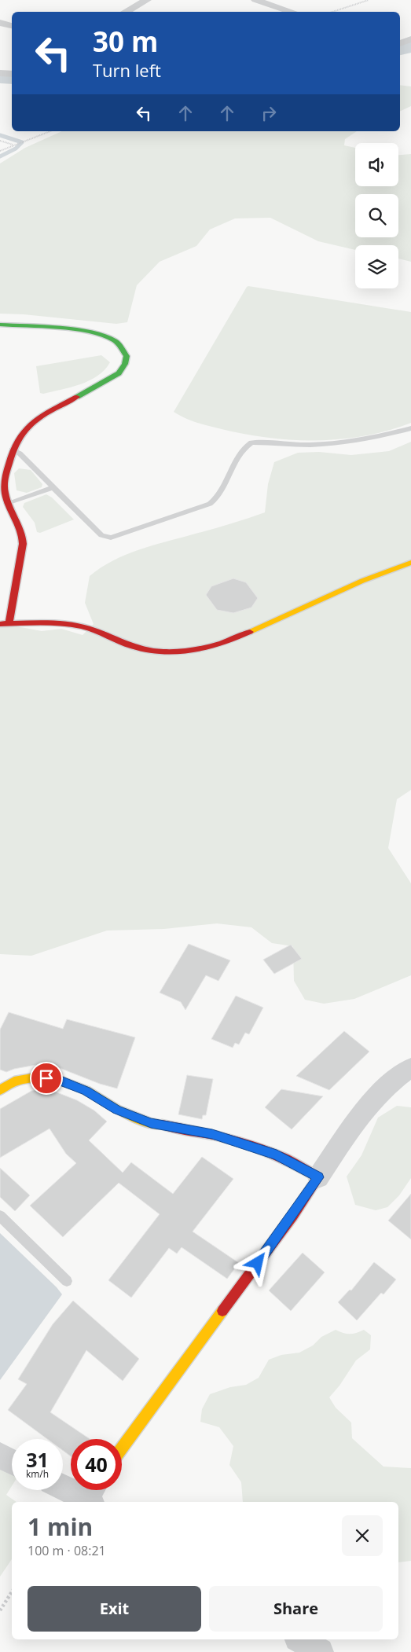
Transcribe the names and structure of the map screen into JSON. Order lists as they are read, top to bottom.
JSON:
{
  "page": {
    "turn": ["30 m", "Turn left"],
    "speed": "31 km/h",
    "limit": "40",
    "heading": ["1 min", "100 m · 08:21"],
    "buttons": ["Exit", "Share"]
  }
}
